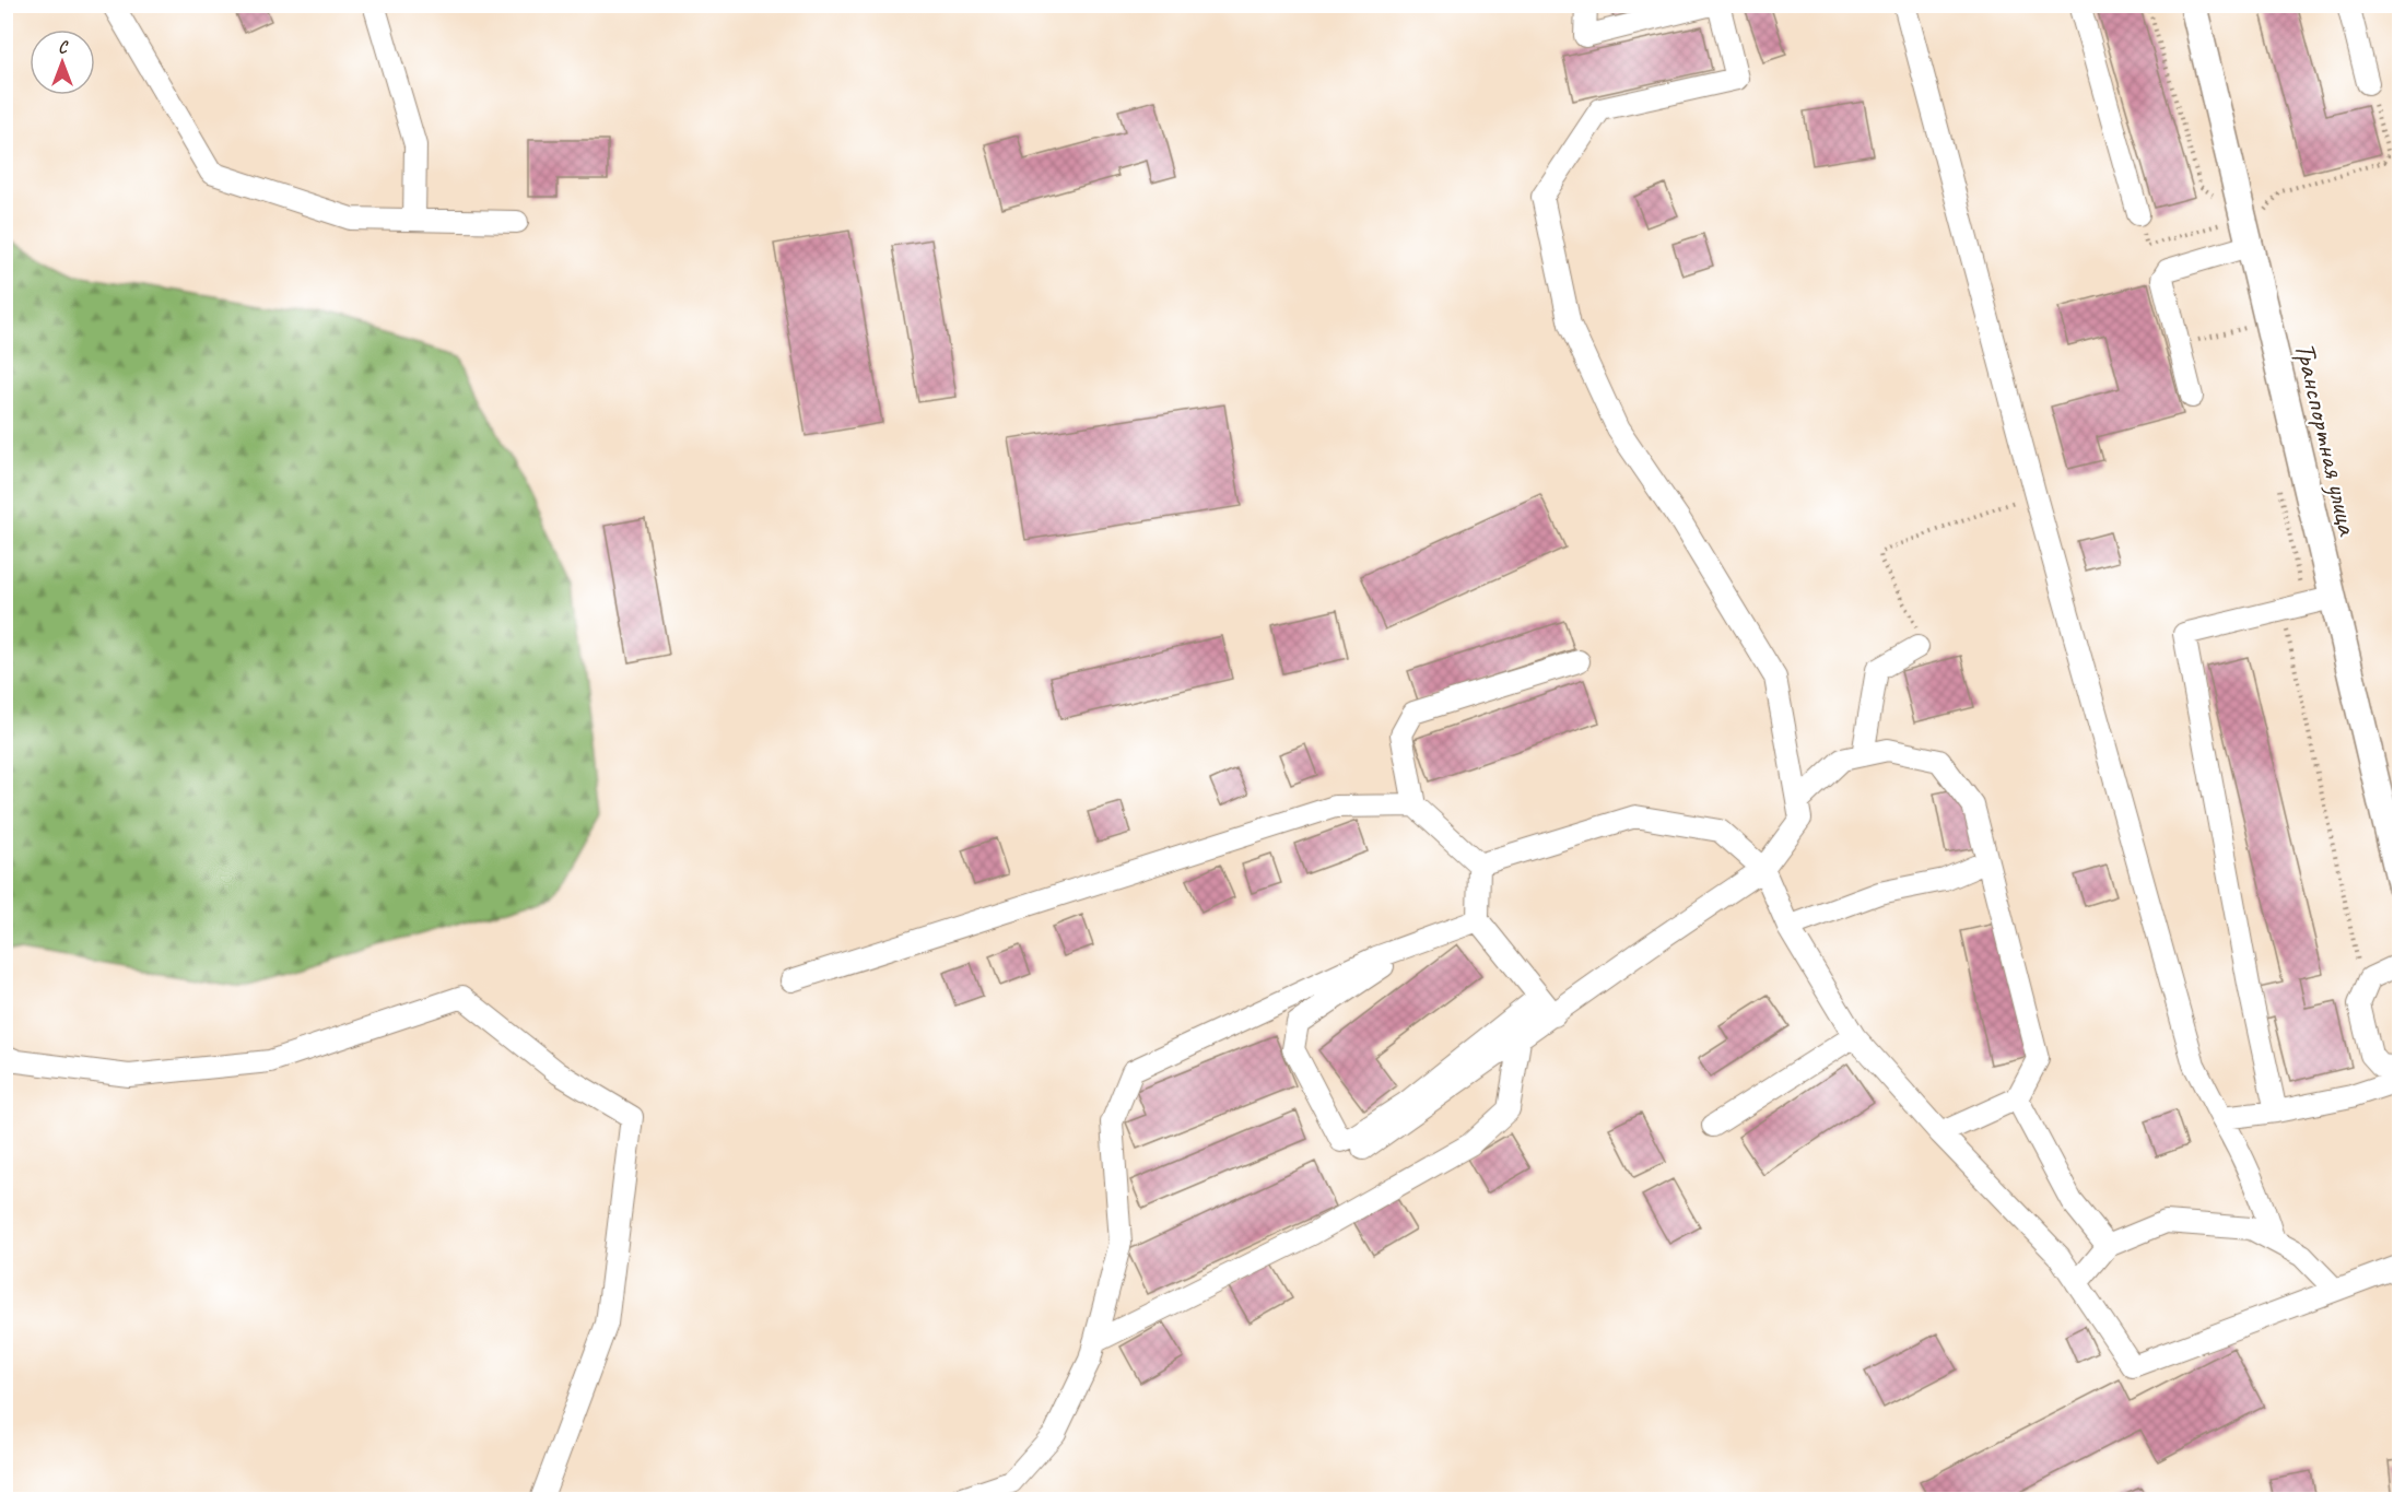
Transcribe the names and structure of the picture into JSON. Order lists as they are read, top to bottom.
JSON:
{
  "streets": {
    "main road": ["Транспортная улица"]
  },
  "north": "top"
}
